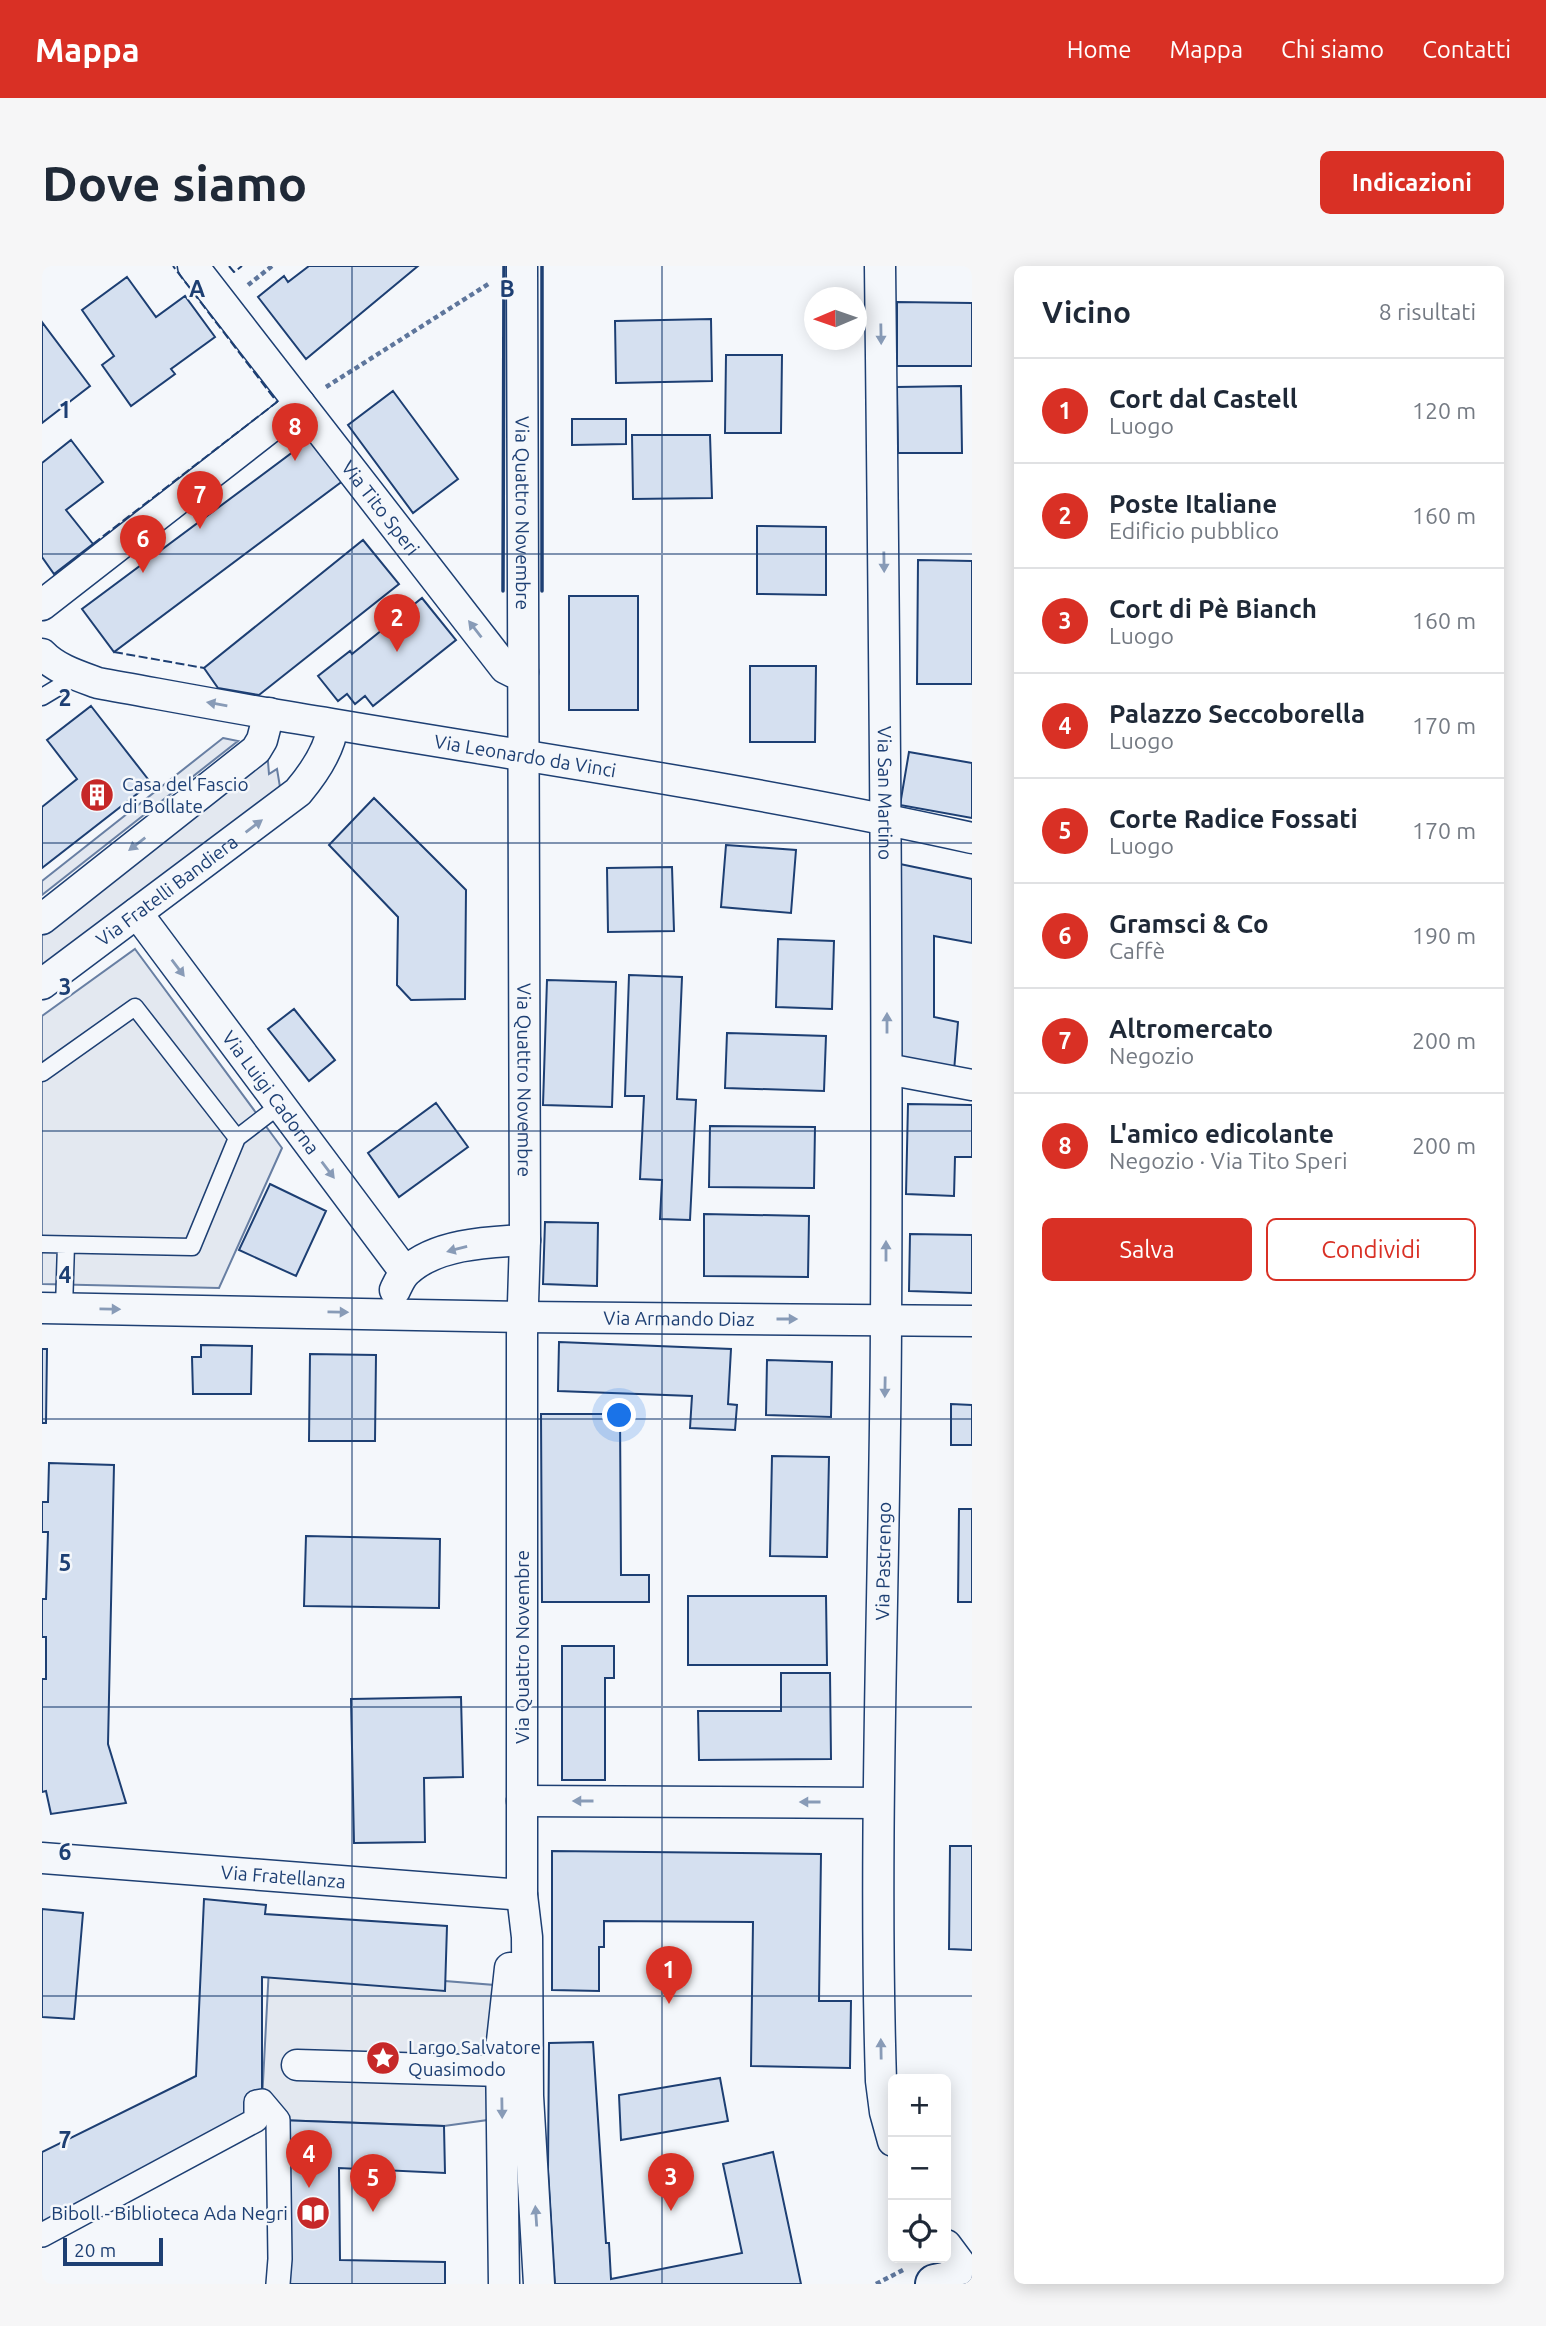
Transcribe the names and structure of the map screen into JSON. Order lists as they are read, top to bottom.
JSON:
{
  "streets": {
    "street": [
      "Via Tito Speri",
      "Via Quattro Novembre",
      "Via Leonardo da Vinci",
      "Via San Martino",
      "Via Fratelli Bandiera",
      "Via Luigi Cadorna",
      "Via Armando Diaz",
      "Via Pastrengo",
      "Via Fratellanza"
    ]
  },
  "crossings": [
    ["Via Tito Speri", "Via Quattro Novembre"],
    ["Via Quattro Novembre", "Via Leonardo da Vinci"],
    ["Via Quattro Novembre", "Via Armando Diaz"],
    ["Via Quattro Novembre", "Via Fratellanza"],
    ["Via Leonardo da Vinci", "Via San Martino"],
    ["Via Leonardo da Vinci", "Via Fratelli Bandiera"],
    ["Via San Martino", "Via Armando Diaz"],
    ["Via San Martino", "Via Pastrengo"],
    ["Via Fratelli Bandiera", "Via Luigi Cadorna"],
    ["Via Armando Diaz", "Via Pastrengo"]
  ],
  "one_way": ["Via Tito Speri", "Via Luigi Cadorna", "Via Armando Diaz"],
  "places": {
    "building": ["Casa del Fascio di Bollate"],
    "place": ["Largo Salvatore Quasimodo"],
    "library": ["Biboll - Biblioteca Ada Negri"]
  },
  "scale_bar": "20 m",
  "north": "left",
  "page": {
    "header": "Mappa",
    "nav": [
      "Home",
      "Mappa",
      "Chi siamo",
      "Contatti"
    ],
    "buttons": [
      "Indicazioni",
      ["Salva", "Condividi"]
    ],
    "title": "Dove siamo",
    "heading": ["Vicino", "8 risultati"],
    "list": [
      {
        "mark": "1",
        "name": "Cort dal Castell",
        "note": "Luogo",
        "value": "120 m"
      },
      {
        "mark": "2",
        "name": "Poste Italiane",
        "note": "Edificio pubblico",
        "value": "160 m"
      },
      {
        "mark": "3",
        "name": "Cort di Pè Bianch",
        "note": "Luogo",
        "value": "160 m"
      },
      {
        "mark": "4",
        "name": "Palazzo Seccoborella",
        "note": "Luogo",
        "value": "170 m"
      },
      {
        "mark": "5",
        "name": "Corte Radice Fossati",
        "note": "Luogo",
        "value": "170 m"
      },
      {
        "mark": "6",
        "name": "Gramsci & Co",
        "note": "Caffè",
        "value": "190 m"
      },
      {
        "mark": "7",
        "name": "Altromercato",
        "note": "Negozio",
        "value": "200 m"
      },
      {
        "mark": "8",
        "name": "L'amico edicolante",
        "note": "Negozio · Via Tito Speri",
        "value": "200 m"
      }
    ],
    "pins": [
      "8",
      "7",
      "6",
      "2",
      "1",
      "4",
      "3",
      "5"
    ],
    "map_buttons": ["+", "−"],
    "scale": "20 m"
  },
  "grid": {
    "columns": ["A", "B"],
    "rows": [
      "1",
      "2",
      "3",
      "4",
      "5",
      "6",
      "7"
    ]
  }
}
